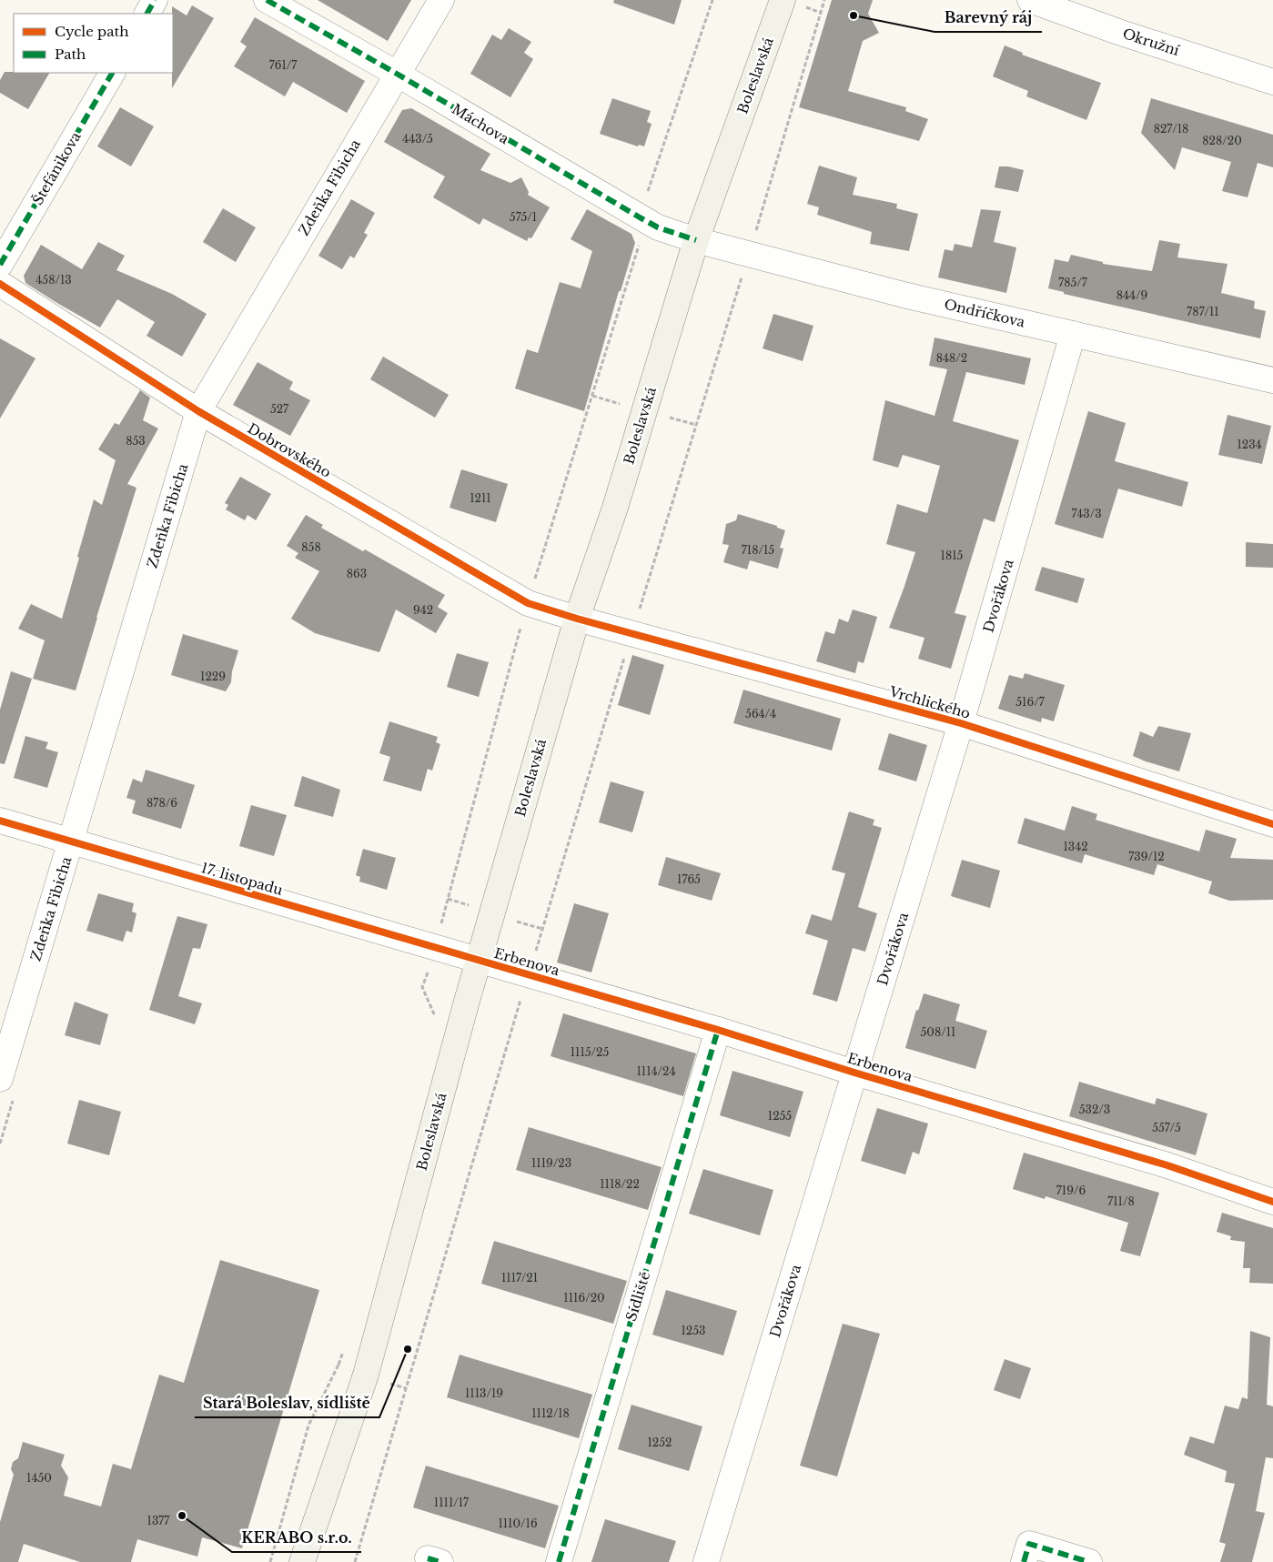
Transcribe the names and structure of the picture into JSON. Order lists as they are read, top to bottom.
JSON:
{
  "streets": {
    "main road": ["Boleslavská"],
    "street": [
      "Okružní",
      "Máchova",
      "Štefánikova",
      "Zdeňka Fibicha",
      "Ondříčkova",
      "Dobrovského",
      "Dvořákova",
      "Vrchlického",
      "17. listopadu",
      "Erbenova",
      "Sídliště"
    ]
  },
  "crossings": [
    ["Boleslavská", "Máchova"],
    ["Boleslavská", "Ondříčkova"],
    ["Boleslavská", "Dobrovského"],
    ["Boleslavská", "Vrchlického"],
    ["Boleslavská", "17. listopadu"],
    ["Boleslavská", "Erbenova"],
    ["Máchova", "Zdeňka Fibicha"],
    ["Máchova", "Ondříčkova"],
    ["Zdeňka Fibicha", "Dobrovského"],
    ["Zdeňka Fibicha", "17. listopadu"],
    ["Ondříčkova", "Dvořákova"],
    ["Dobrovského", "Vrchlického"],
    ["Dvořákova", "Vrchlického"],
    ["Dvořákova", "Erbenova"],
    ["17. listopadu", "Erbenova"],
    ["Erbenova", "Sídliště"]
  ],
  "places": ["Barevný ráj", "Stará Boleslav, sídliště", "KERABO s.r.o."],
  "house_numbers": [
    "761/7",
    "827/18",
    "443/5",
    "828/20",
    "575/1",
    "458/13",
    "785/7",
    "844/9",
    "787/11",
    "848/2",
    "527",
    "853",
    "1234",
    "1211",
    "743/3",
    "858",
    "718/15",
    "1815",
    "863",
    "942",
    "1229",
    "516/7",
    "564/4",
    "878/6",
    "1342",
    "739/12",
    "1765",
    "508/11",
    "1115/25",
    "1114/24",
    "532/3",
    "1255",
    "557/5",
    "1119/23",
    "1118/22",
    "719/6",
    "711/8",
    "1117/21",
    "1116/20",
    "1253",
    "1113/19",
    "1112/18",
    "1252",
    "1450",
    "1111/17",
    "1377",
    "1110/16"
  ],
  "legend": ["Cycle path", "Path"]
}
